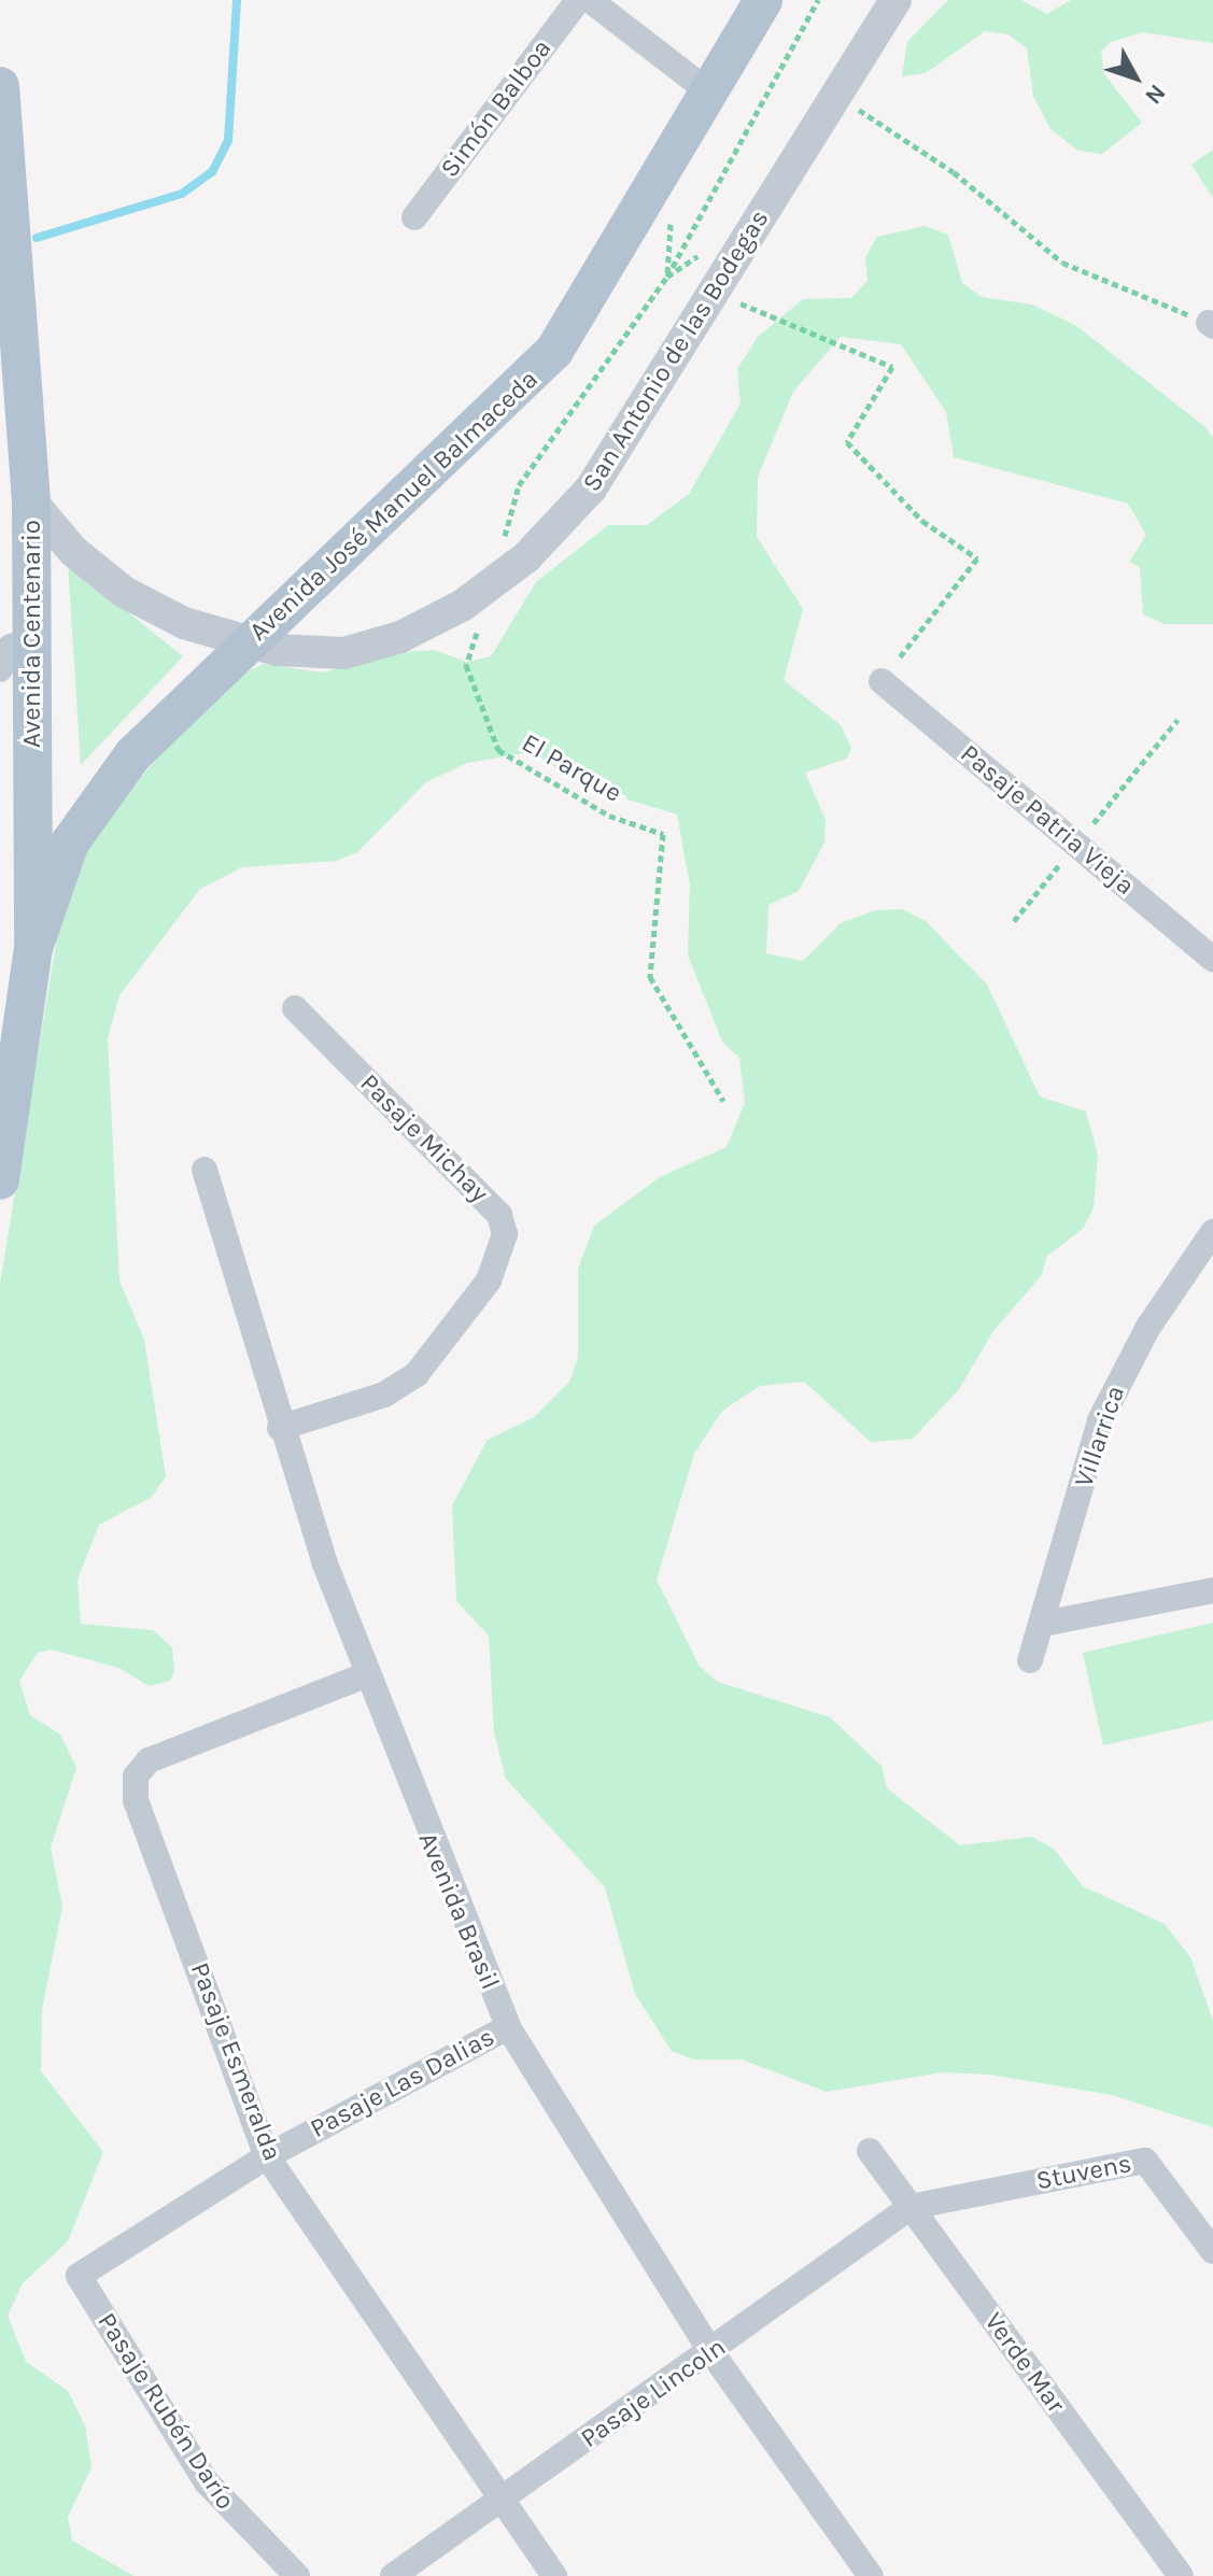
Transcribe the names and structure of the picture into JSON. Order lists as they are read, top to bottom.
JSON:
{
  "streets": {
    "main road": ["Avenida José Manuel Balmaceda", "Avenida Centenario"],
    "street": [
      "Simón Balboa",
      "San Antonio de las Bodegas",
      "Pasaje Patria Vieja",
      "Pasaje Michay",
      "Villarrica",
      "Avenida Brasil",
      "Pasaje Esmeralda",
      "Pasaje Las Dalias",
      "Stuvens",
      "Verde Mar",
      "Pasaje Lincoln",
      "Pasaje Rubén Darío"
    ],
    "path": ["El Parque"]
  },
  "crossings": [
    ["San Antonio de las Bodegas", "Avenida José Manuel Balmaceda"],
    ["San Antonio de las Bodegas", "Avenida Centenario"],
    ["San Antonio de las Bodegas", "El Parque"],
    ["Avenida José Manuel Balmaceda", "Avenida Centenario"],
    ["Pasaje Michay", "Avenida Brasil"],
    ["Avenida Brasil", "Pasaje Esmeralda"],
    ["Avenida Brasil", "Pasaje Las Dalias"],
    ["Avenida Brasil", "Pasaje Lincoln"],
    ["Pasaje Esmeralda", "Pasaje Las Dalias"],
    ["Pasaje Esmeralda", "Pasaje Lincoln"],
    ["Pasaje Las Dalias", "Pasaje Rubén Darío"],
    ["Stuvens", "Verde Mar"],
    ["Stuvens", "Pasaje Lincoln"],
    ["Verde Mar", "Pasaje Lincoln"]
  ],
  "north": "bottom right"
}
